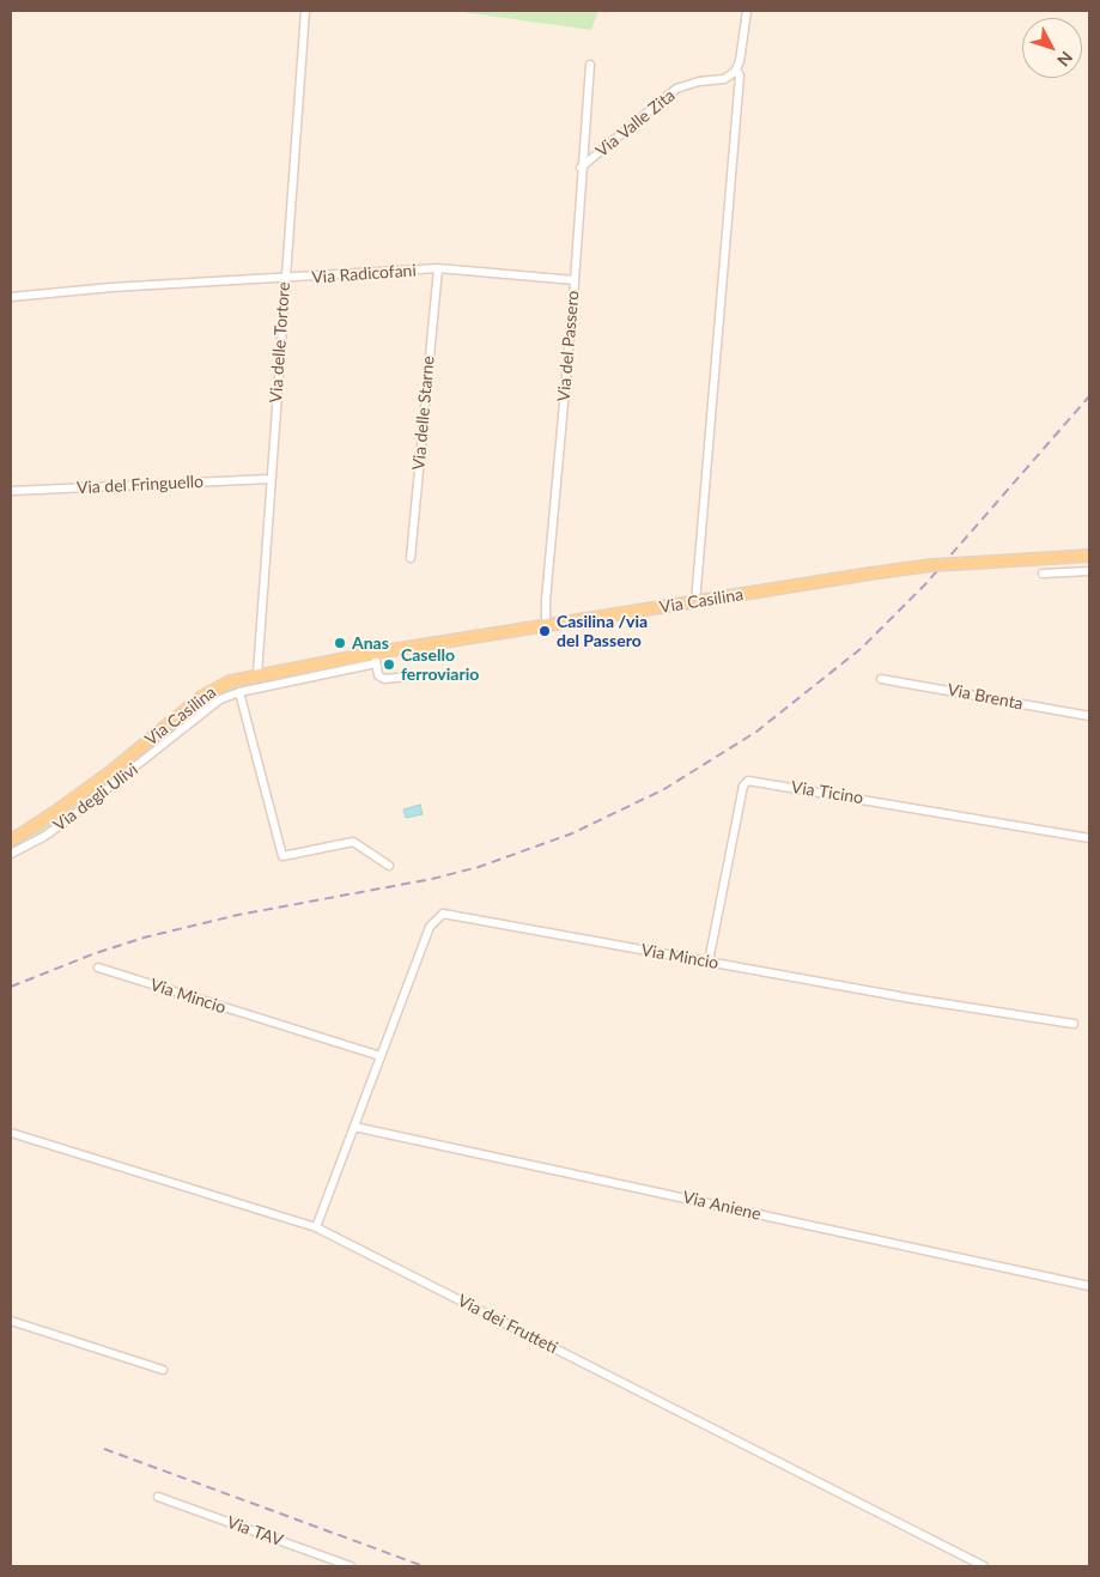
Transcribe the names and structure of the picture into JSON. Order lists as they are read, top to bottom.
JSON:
{
  "streets": {
    "main road": ["Via Casilina"],
    "street": [
      "Via Valle Zita",
      "Via Radicofani",
      "Via delle Tortore",
      "Via del Passero",
      "Via delle Starne",
      "Via del Fringuello",
      "Via Brenta",
      "Via Ticino",
      "Via degli Ulivi",
      "Via Mincio",
      "Via Aniene",
      "Via dei Frutteti",
      "Via TAV"
    ]
  },
  "crossings": [
    ["Via Valle Zita", "Via del Passero"],
    ["Via Radicofani", "Via delle Tortore"],
    ["Via Radicofani", "Via del Passero"],
    ["Via Radicofani", "Via delle Starne"],
    ["Via delle Tortore", "Via del Fringuello"],
    ["Via delle Tortore", "Via Casilina"],
    ["Via del Passero", "Via Casilina"],
    ["Via Casilina", "Via degli Ulivi"],
    ["Via Ticino", "Via Mincio"],
    ["Via Mincio", "Via Aniene"],
    ["Via Mincio", "Via dei Frutteti"]
  ],
  "places": ["Casilina /via del Passero", "Anas", "Casello ferroviario"],
  "north": "bottom right"
}
